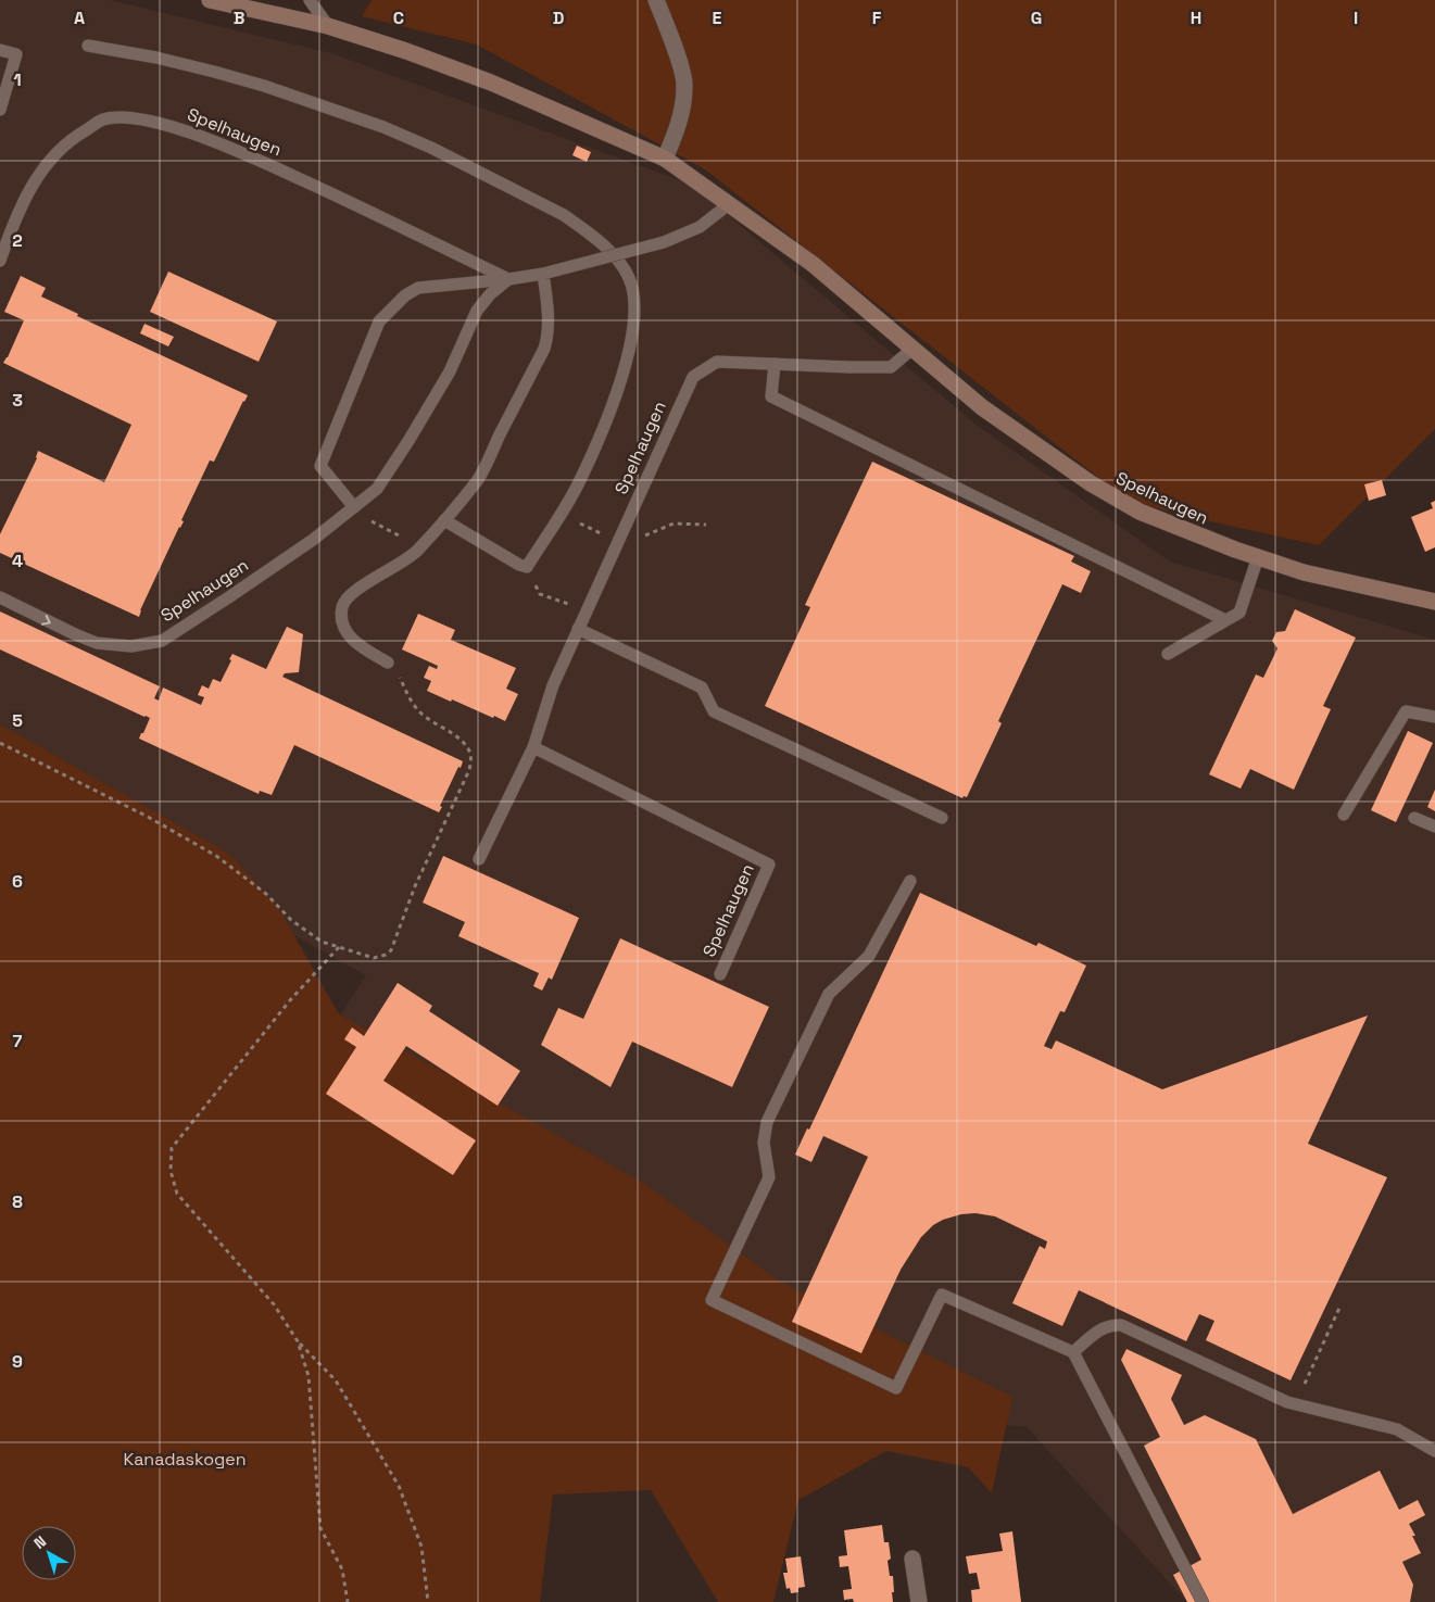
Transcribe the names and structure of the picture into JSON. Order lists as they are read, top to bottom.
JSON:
{
  "streets": {
    "main road": ["Spelhaugen"]
  },
  "parks": ["Kanadaskogen"],
  "north": "top left",
  "grid": {
    "columns": [
      "A",
      "B",
      "C",
      "D",
      "E",
      "F",
      "G",
      "H",
      "I"
    ],
    "rows": [
      "1",
      "2",
      "3",
      "4",
      "5",
      "6",
      "7",
      "8",
      "9"
    ]
  }
}
